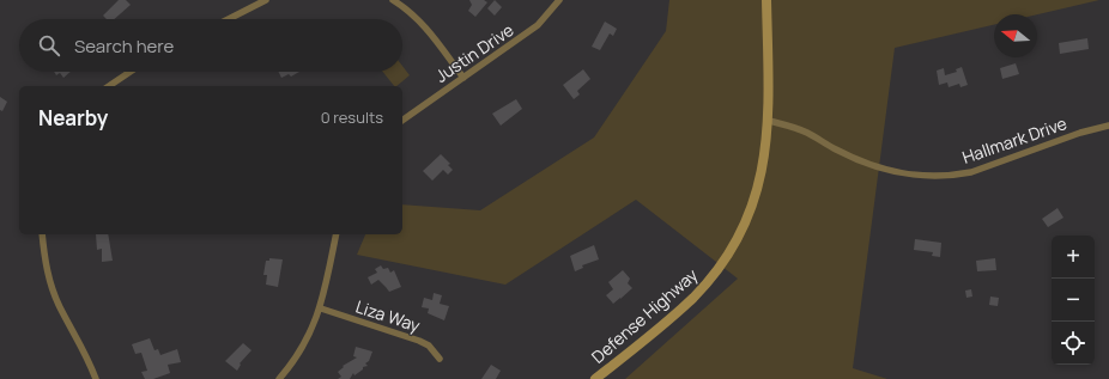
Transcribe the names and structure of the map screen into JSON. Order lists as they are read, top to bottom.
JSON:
{
  "streets": {
    "main road": ["Defense Highway"],
    "street": ["Justin Drive", "Hallmark Drive", "Liza Way"]
  },
  "crossings": [
    ["Hallmark Drive", "Defense Highway"]
  ],
  "north": "left",
  "page": {
    "search": "Search here",
    "heading": ["Nearby", "0 results"],
    "map_buttons": ["+", "−"]
  }
}
